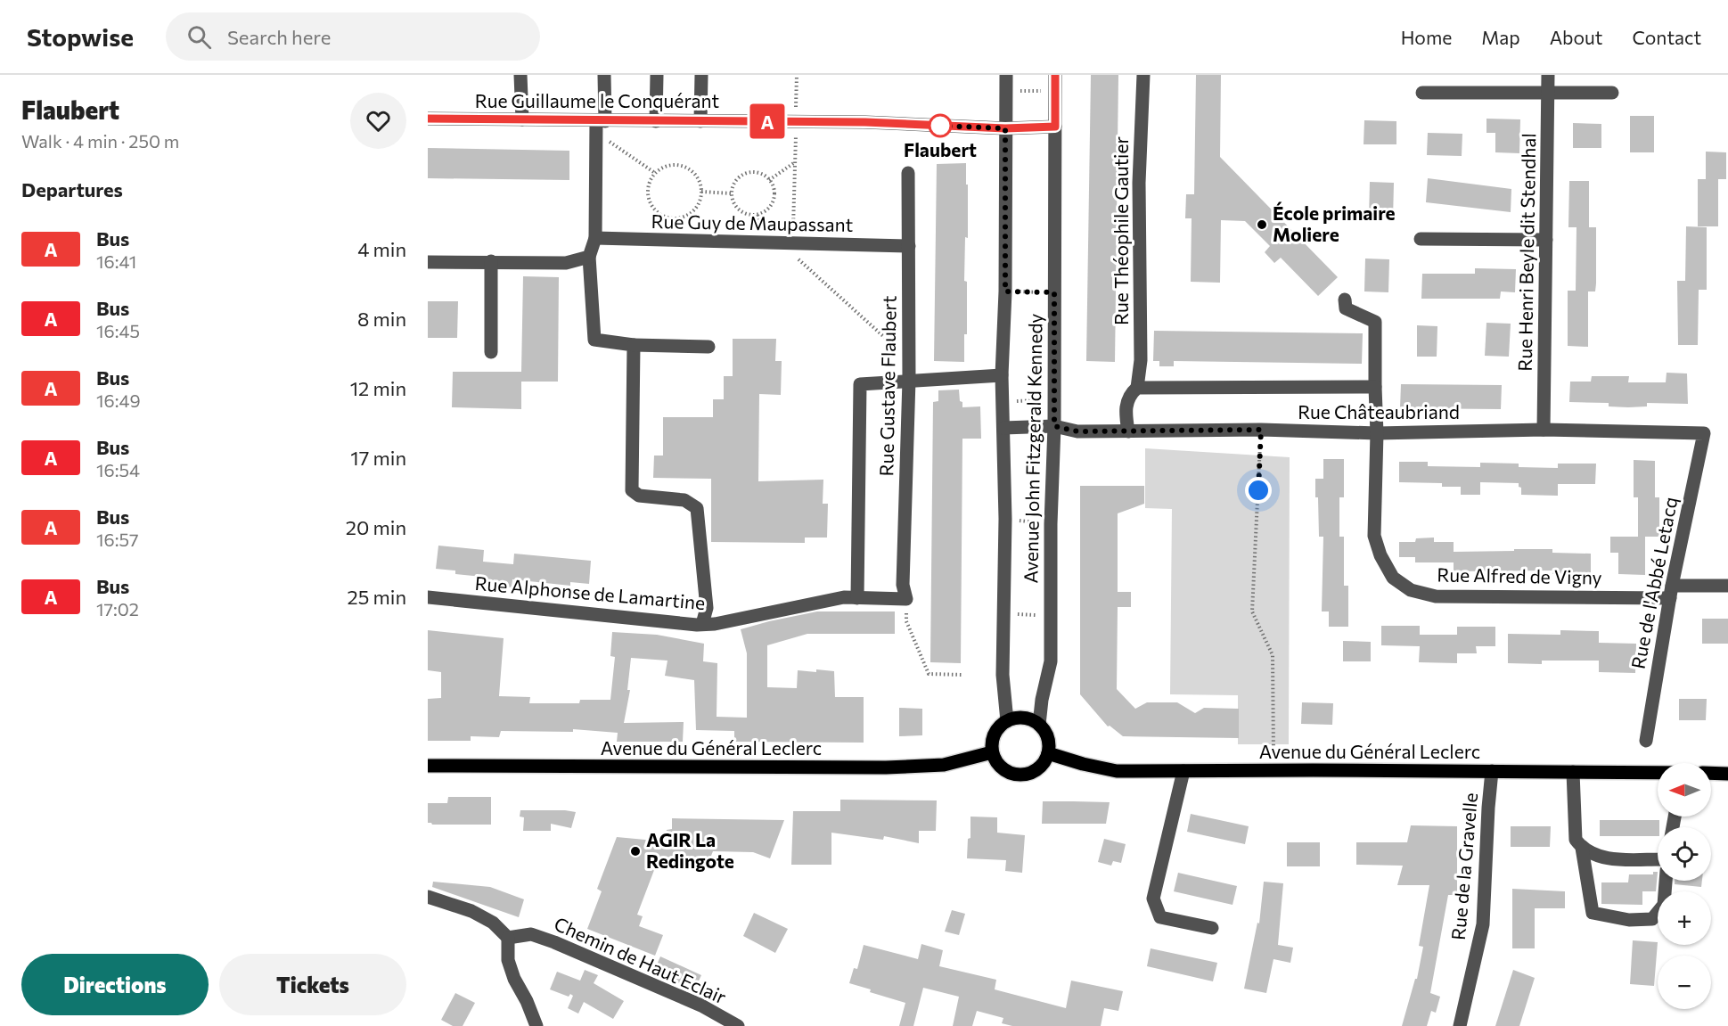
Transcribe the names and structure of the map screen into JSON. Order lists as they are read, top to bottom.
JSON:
{
  "streets": {
    "main road": ["Avenue du Général Leclerc"],
    "street": [
      "Rue Guillaume le Conquérant",
      "Rue Guy de Maupassant",
      "Rue Théophile Gautier",
      "Rue Henri Beyle dit Stendhal",
      "Rue Gustave Flaubert",
      "Rue Châteaubriand",
      "Avenue John Fitzgerald Kennedy",
      "Rue Alfred de Vigny",
      "Rue de l'Abbé Letacq",
      "Rue Alphonse de Lamartine",
      "Rue de la Gravelle",
      "Chemin de Haut Eclair"
    ]
  },
  "crossings": [
    ["Rue Guillaume le Conquérant", "Avenue John Fitzgerald Kennedy"],
    ["Rue Guy de Maupassant", "Rue Gustave Flaubert"],
    ["Rue Théophile Gautier", "Rue Châteaubriand"],
    ["Rue Henri Beyle dit Stendhal", "Rue Châteaubriand"],
    ["Rue Gustave Flaubert", "Rue Alphonse de Lamartine"],
    ["Rue Châteaubriand", "Avenue John Fitzgerald Kennedy"],
    ["Rue Châteaubriand", "Rue Alfred de Vigny"],
    ["Rue Châteaubriand", "Rue de l'Abbé Letacq"],
    ["Avenue John Fitzgerald Kennedy", "Avenue du Général Leclerc"],
    ["Rue Alfred de Vigny", "Rue de l'Abbé Letacq"],
    ["Avenue du Général Leclerc", "Rue de la Gravelle"]
  ],
  "places": ["Flaubert", "École primaire Moliere", "AGIR La Redingote"],
  "lines": ["bus line A"],
  "north": "left",
  "page": {
    "header": "Stopwise",
    "search": "Search here",
    "nav": [
      "Home",
      "Map",
      "About",
      "Contact"
    ],
    "heading": [
      ["Flaubert", "Walk · 4 min · 250 m"],
      "Departures"
    ],
    "on_map": "A",
    "list": [
      {
        "mark": "A",
        "name": "Bus",
        "note": "16:41",
        "value": "4 min"
      },
      {
        "mark": "A",
        "name": "Bus",
        "note": "16:45",
        "value": "8 min"
      },
      {
        "mark": "A",
        "name": "Bus",
        "note": "16:49",
        "value": "12 min"
      },
      {
        "mark": "A",
        "name": "Bus",
        "note": "16:54",
        "value": "17 min"
      },
      {
        "mark": "A",
        "name": "Bus",
        "note": "16:57",
        "value": "20 min"
      },
      {
        "mark": "A",
        "name": "Bus",
        "note": "17:02",
        "value": "25 min"
      }
    ],
    "map_buttons": ["+", "−"],
    "buttons": ["Directions", "Tickets"]
  }
}
